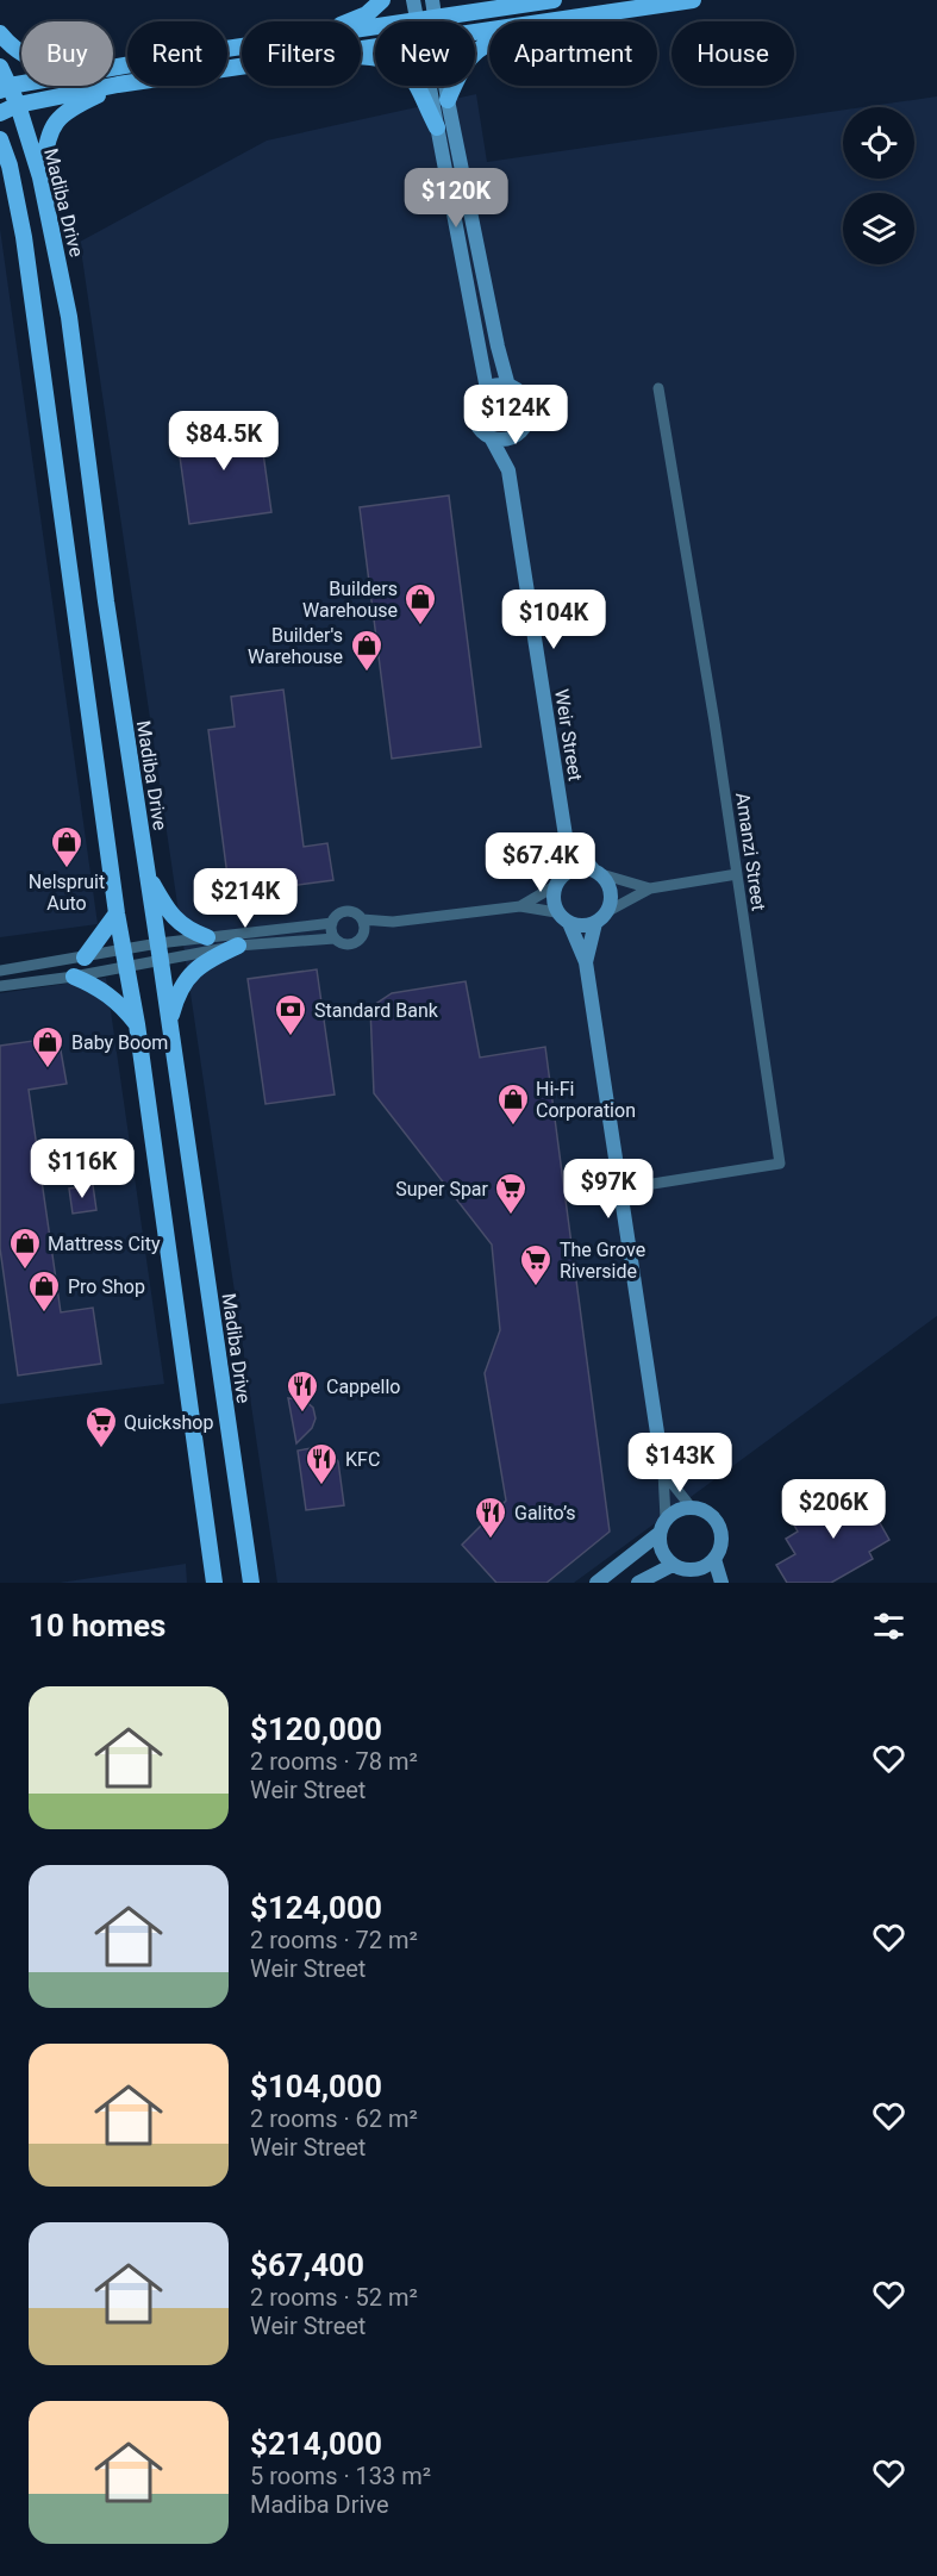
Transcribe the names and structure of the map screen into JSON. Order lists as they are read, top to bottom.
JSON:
{
  "streets": {
    "main road": ["Madiba Drive"],
    "street": ["Weir Street", "Amanzi Street"]
  },
  "places": {
    "shop": [
      "Builders Warehouse",
      "Builder's Warehouse",
      "Nelspruit Auto",
      "Baby Boom",
      "Hi-Fi Corporation",
      "Mattress City",
      "Pro Shop"
    ],
    "bank": ["Standard Bank"],
    "supermarket": ["Super Spar", "The Grove Riverside", "Quickshop"],
    "restaurant": ["Cappello", "KFC", "Galito’s"]
  },
  "page": {
    "chip": [
      "Buy",
      "Rent",
      "Filters",
      "New",
      "Apartment",
      "House"
    ],
    "price": [
      "$120K",
      "$124K",
      "$84.5K",
      "$104K",
      "$67.4K",
      "$214K",
      "$116K",
      "$97K",
      "$143K",
      "$206K"
    ],
    "heading": "10 homes",
    "list": [
      {
        "name": "$120,000",
        "note": "2 rooms · 78 m² · Weir Street"
      },
      {
        "name": "$124,000",
        "note": "2 rooms · 72 m² · Weir Street"
      },
      {
        "name": "$104,000",
        "note": "2 rooms · 62 m² · Weir Street"
      },
      {
        "name": "$67,400",
        "note": "2 rooms · 52 m² · Weir Street"
      },
      {
        "name": "$214,000",
        "note": "5 rooms · 133 m² · Madiba Drive"
      }
    ]
  }
}
